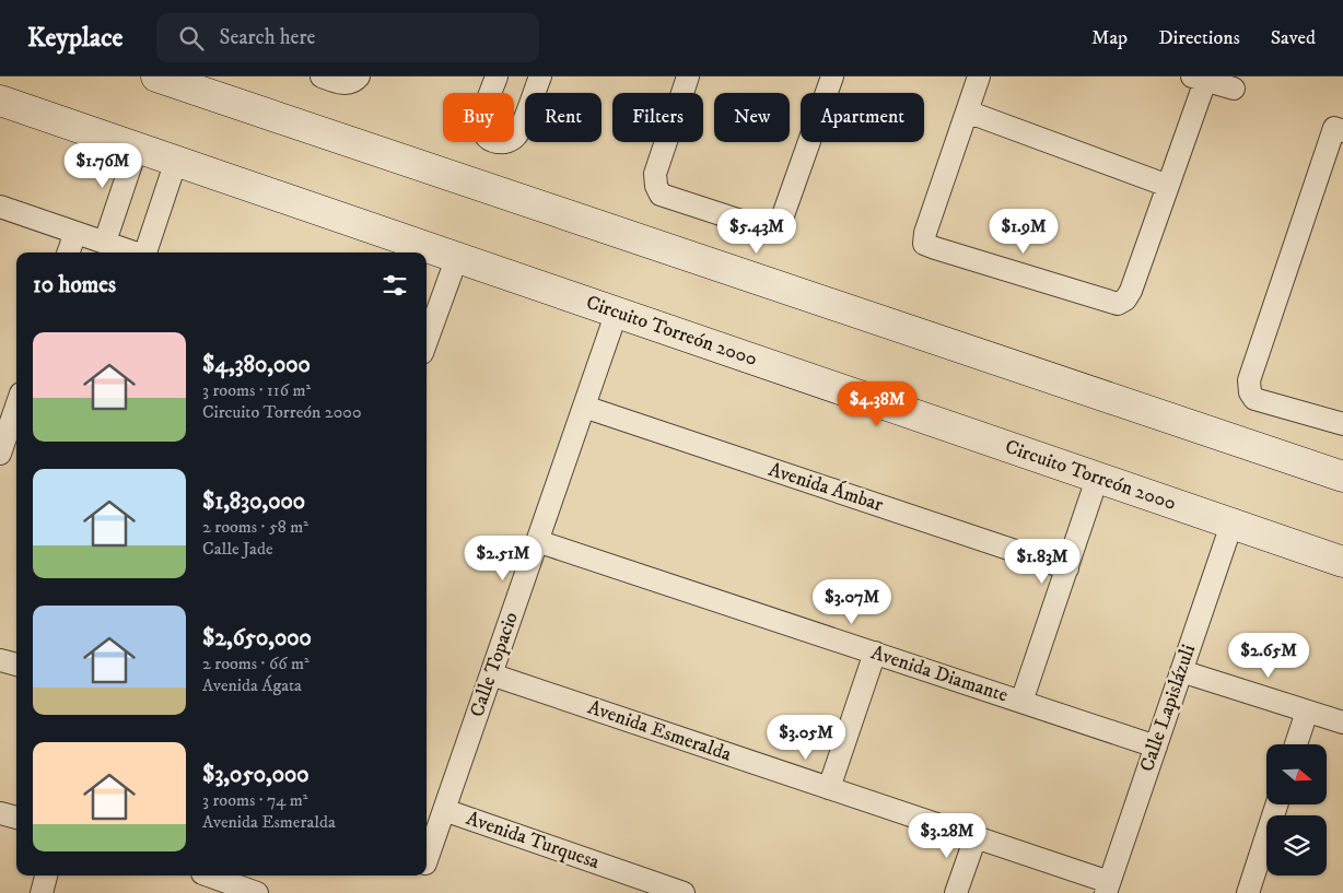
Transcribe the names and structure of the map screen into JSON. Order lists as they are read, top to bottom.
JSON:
{
  "streets": {
    "main road": ["Circuito Torreón 2000"],
    "street": [
      "Avenida Ámbar",
      "Calle Topacio",
      "Avenida Diamante",
      "Calle Lapislázuli",
      "Avenida Esmeralda",
      "Avenida Turquesa"
    ]
  },
  "crossings": [
    ["Circuito Torreón 2000", "Calle Topacio"],
    ["Circuito Torreón 2000", "Calle Lapislázuli"],
    ["Avenida Ámbar", "Calle Topacio"],
    ["Calle Topacio", "Avenida Diamante"],
    ["Calle Topacio", "Avenida Esmeralda"],
    ["Calle Topacio", "Avenida Turquesa"],
    ["Avenida Diamante", "Calle Lapislázuli"],
    ["Calle Lapislázuli", "Avenida Esmeralda"]
  ],
  "north": "right",
  "page": {
    "header": "Keyplace",
    "search": "Search here",
    "nav": ["Map", "Directions", "Saved"],
    "chip": [
      "Buy",
      "Rent",
      "Filters",
      "New",
      "Apartment"
    ],
    "price": [
      "$1.76M",
      "$5.43M",
      "$1.9M",
      "$4.38M",
      "$2.51M",
      "$1.83M",
      "$3.07M",
      "$2.65M",
      "$3.05M",
      "$3.28M"
    ],
    "heading": "10 homes",
    "list": [
      {
        "name": "$4,380,000",
        "note": "3 rooms · 116 m² · Circuito Torreón 2000"
      },
      {
        "name": "$1,830,000",
        "note": "2 rooms · 58 m² · Calle Jade"
      },
      {
        "name": "$2,650,000",
        "note": "2 rooms · 66 m² · Avenida Ágata"
      },
      {
        "name": "$3,050,000",
        "note": "3 rooms · 74 m² · Avenida Esmeralda"
      }
    ]
  }
}
